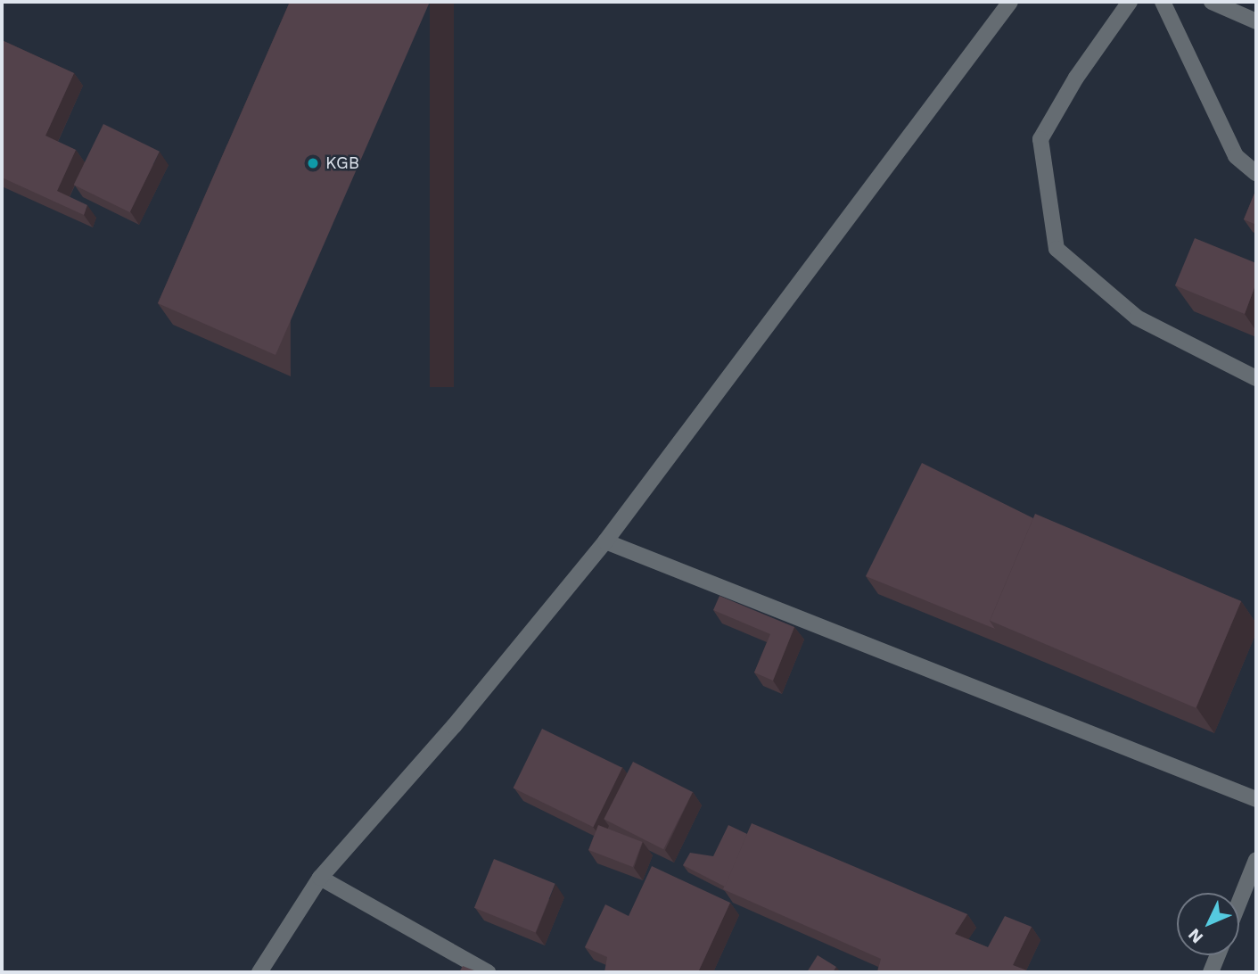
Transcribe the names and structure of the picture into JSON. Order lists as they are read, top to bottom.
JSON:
{
  "places": ["KGB"],
  "north": "bottom left"
}
